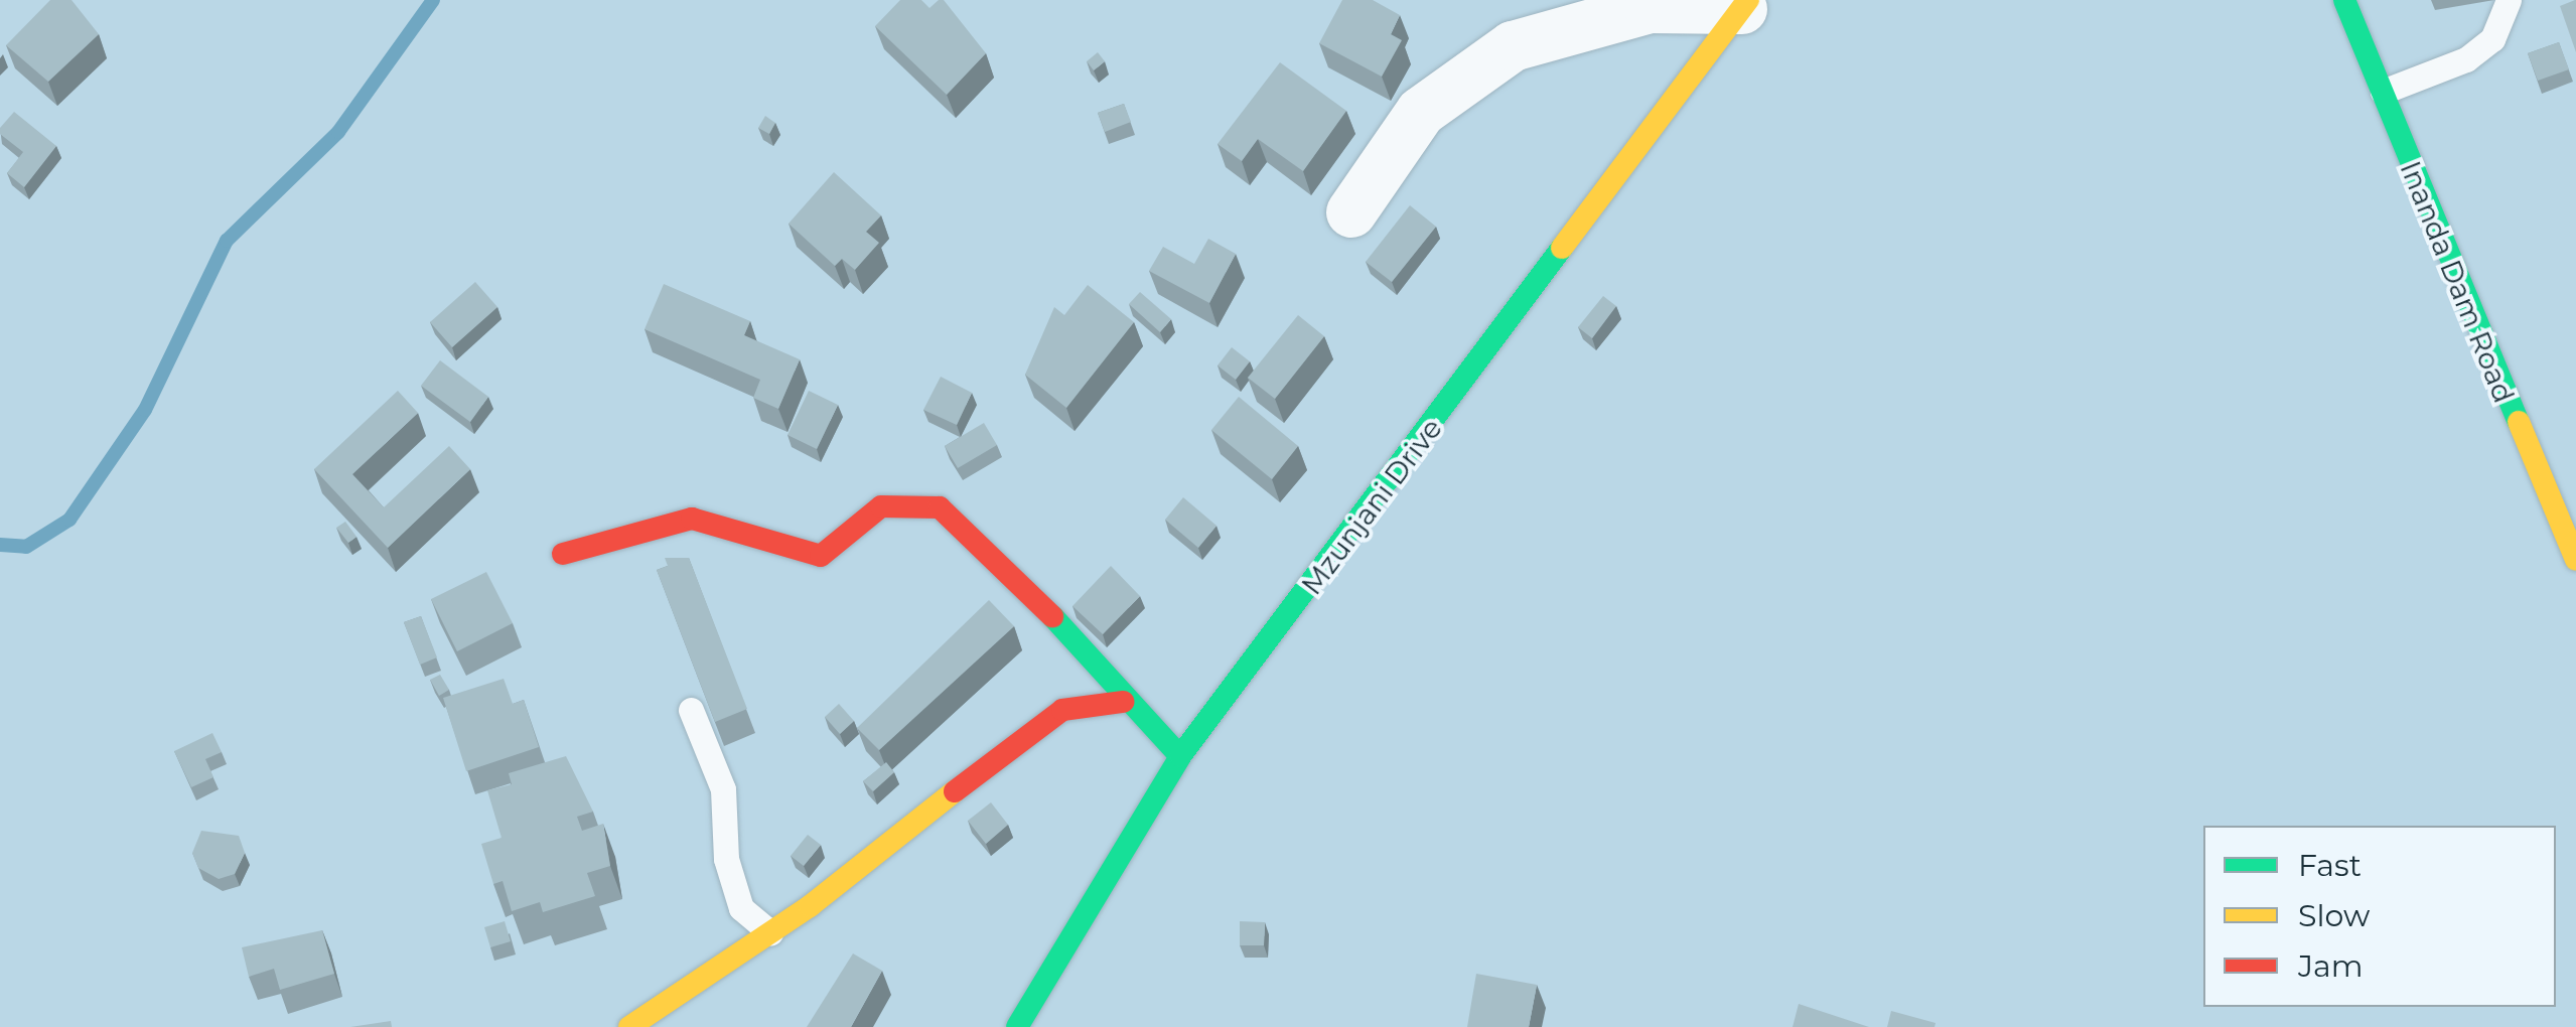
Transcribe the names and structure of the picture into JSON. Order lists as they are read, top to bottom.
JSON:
{
  "streets": {
    "street": ["Inanda Dam Road", "Mzunjani Drive"]
  },
  "legend": ["Fast", "Slow", "Jam"]
}
